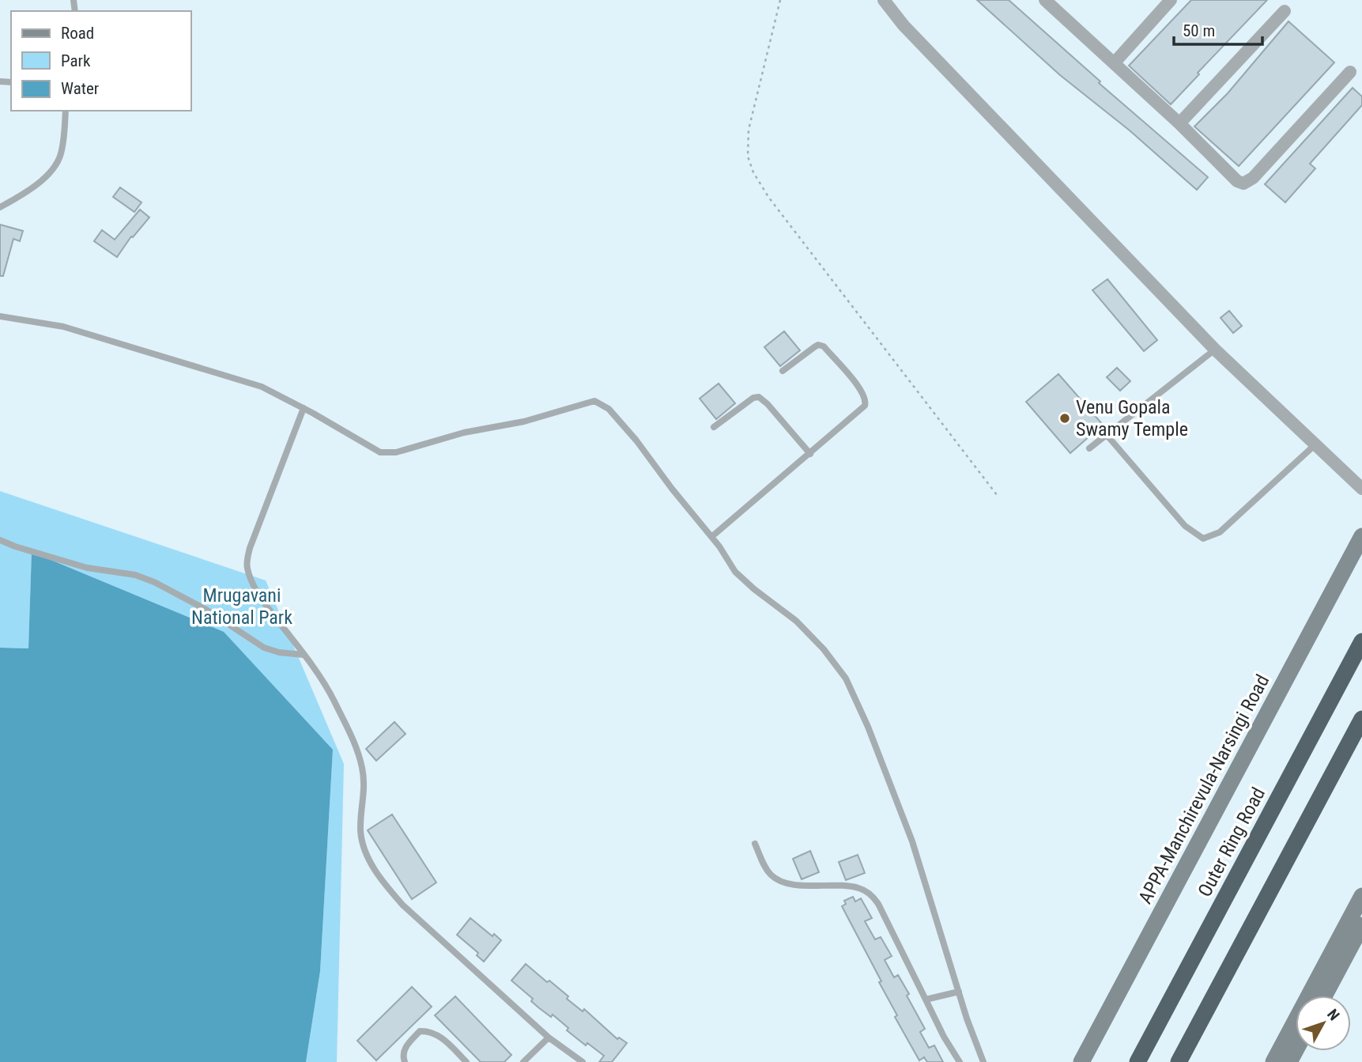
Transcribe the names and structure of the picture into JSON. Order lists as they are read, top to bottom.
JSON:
{
  "streets": {
    "highway": ["Outer Ring Road"],
    "main road": ["APPA-Manchirevula-Narsingi Road"]
  },
  "parks": ["Mrugavani National Park"],
  "places": ["Venu Gopala Swamy Temple"],
  "legend": ["Road", "Park", "Water"],
  "scale_bar": "50 m",
  "north": "top right"
}
